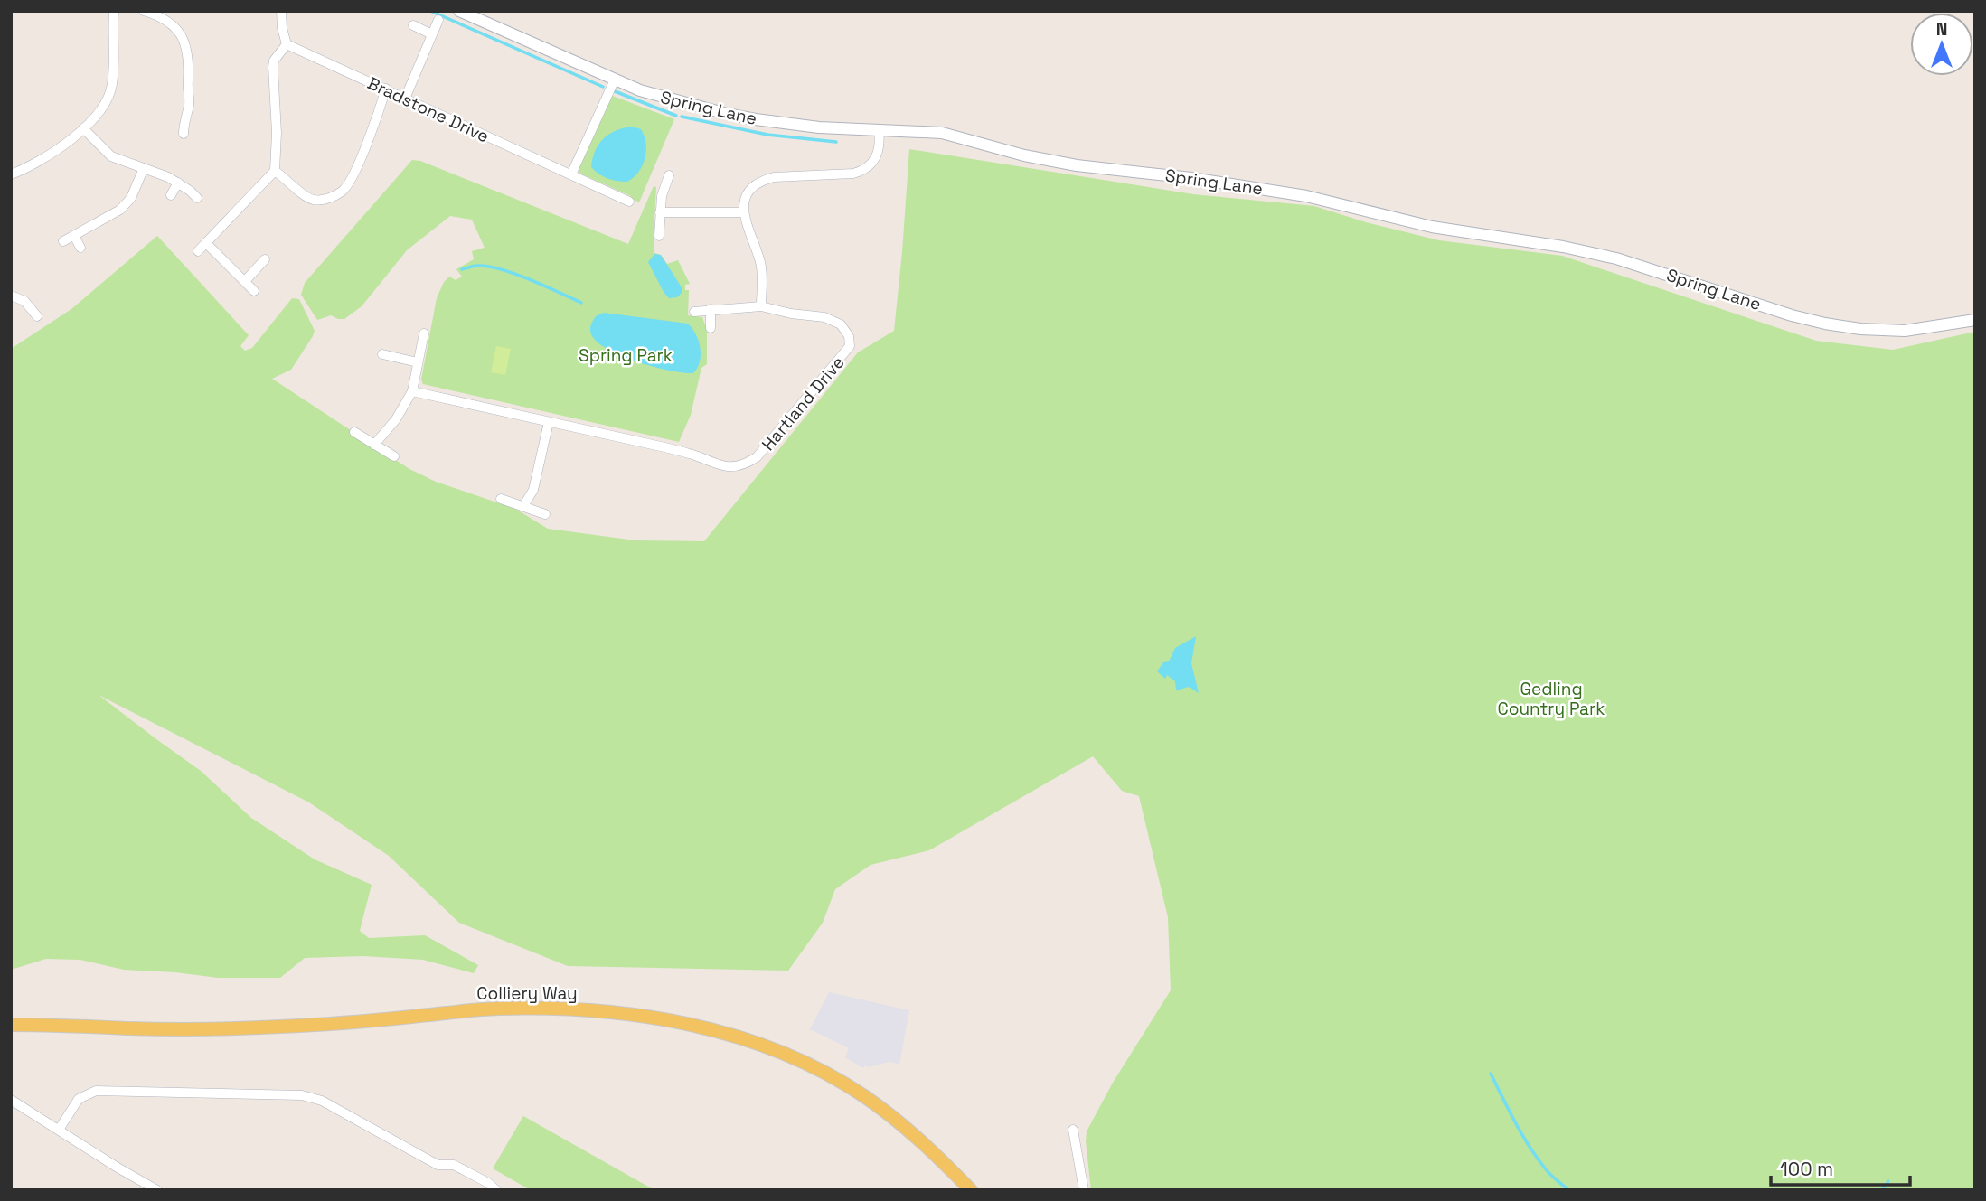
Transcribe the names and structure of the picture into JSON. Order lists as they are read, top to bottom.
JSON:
{
  "streets": {
    "main road": ["Colliery Way"],
    "street": ["Spring Lane", "Bradstone Drive", "Hartland Drive"]
  },
  "parks": ["Spring Park", "Gedling Country Park"],
  "scale_bar": "100 m",
  "north": "top"
}
